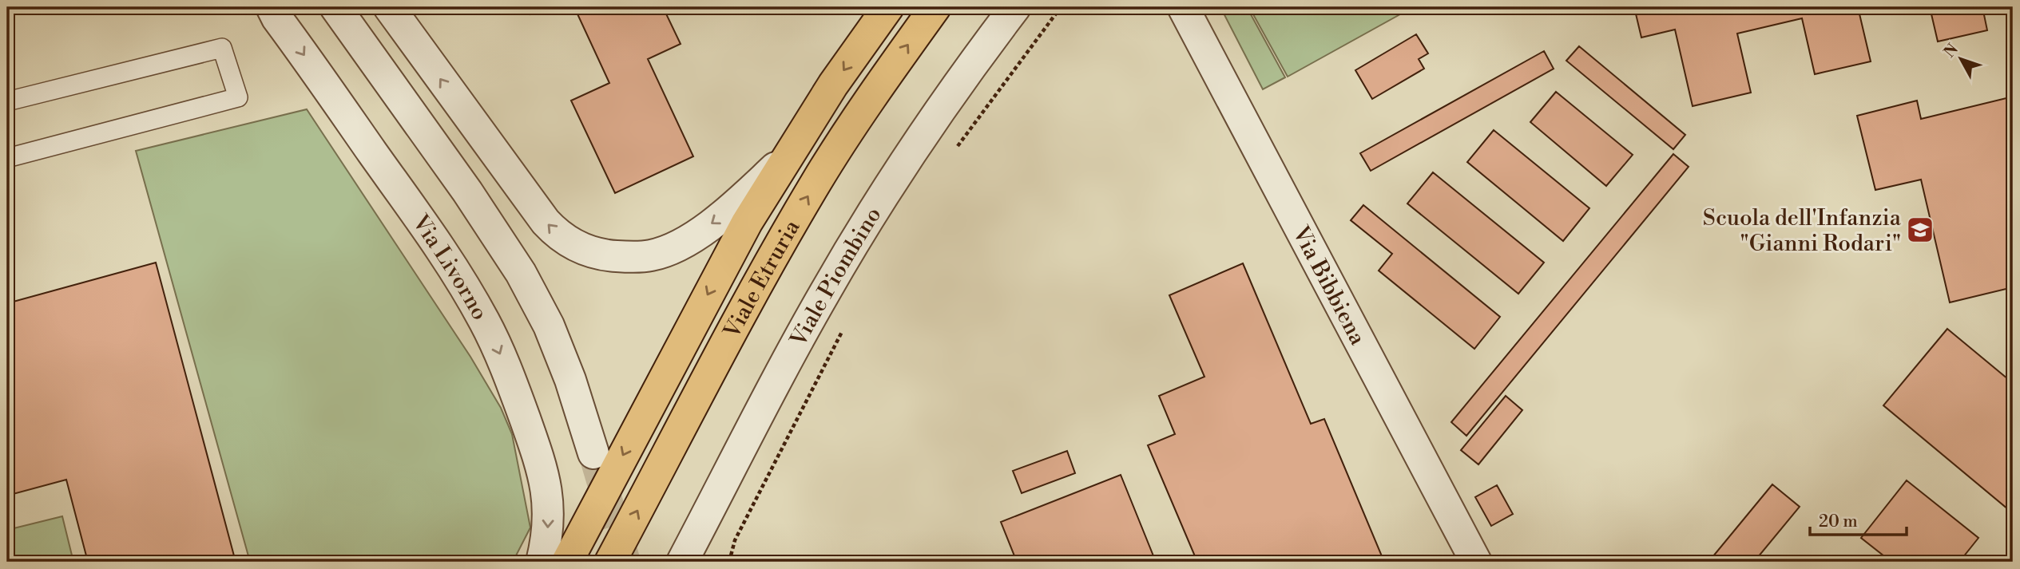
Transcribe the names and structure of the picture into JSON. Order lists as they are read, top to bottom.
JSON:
{
  "streets": {
    "main road": ["Viale Etruria"],
    "street": ["Via Livorno", "Viale Piombino", "Via Bibbiena"]
  },
  "places": {
    "school or university": ["Scuola dell'Infanzia \"Gianni Rodari\""]
  },
  "scale_bar": "20 m",
  "north": "top left"
}
